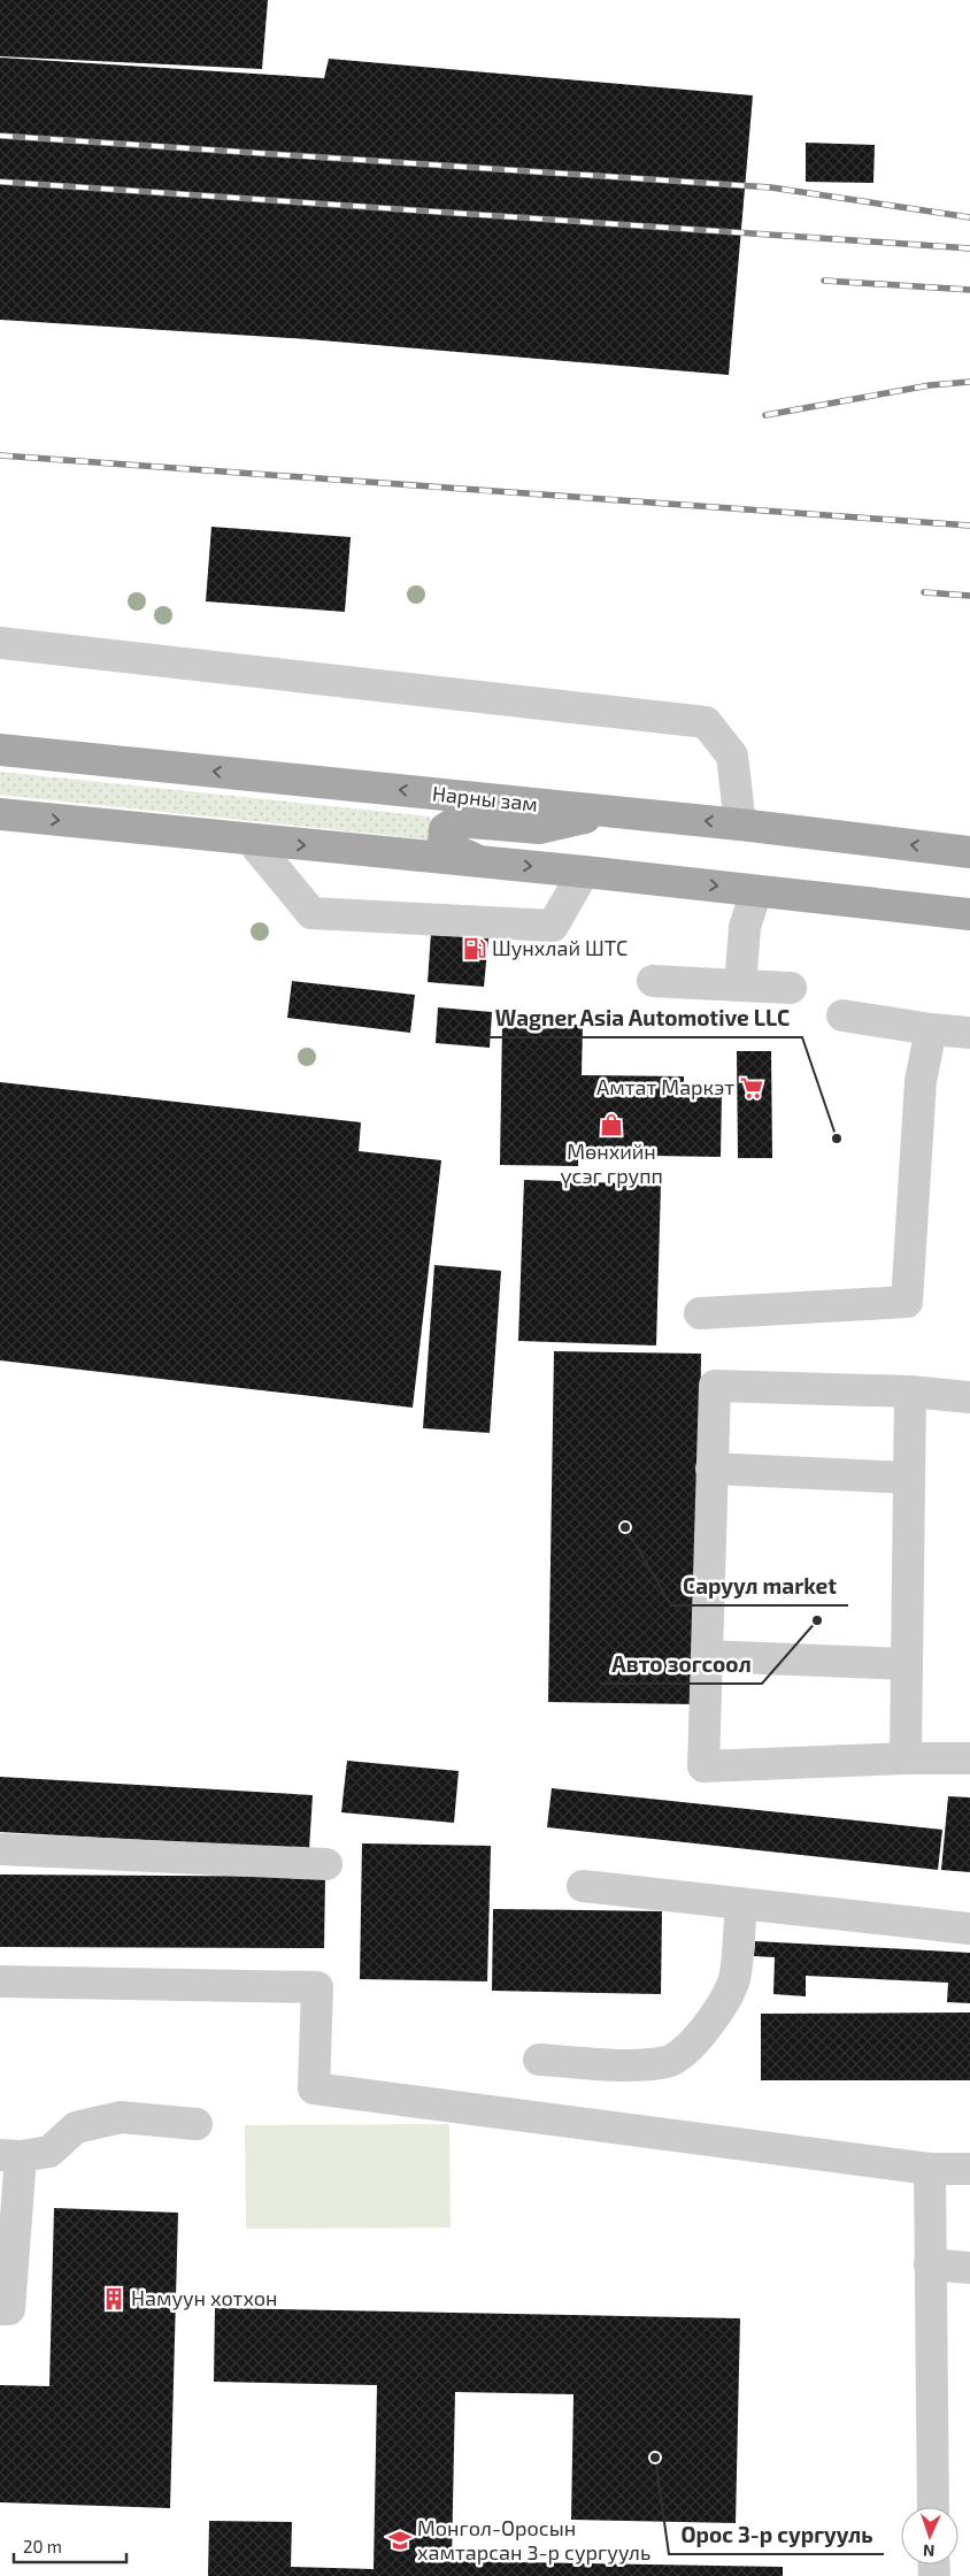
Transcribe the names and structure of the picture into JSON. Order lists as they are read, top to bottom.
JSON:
{
  "streets": {
    "main road": ["Нарны зам"]
  },
  "places": {
    "fuel station": ["Шунхлай ШТС"],
    "supermarket": ["Амтат Маркэт"],
    "shop": ["Мөнхийн үсэг групп"],
    "other": [
      "Wagner Asia Automotive LLC",
      "Саруул market",
      "Авто зогсоол",
      "Орос 3-р сургууль"
    ],
    "building": ["Намуун хотхон"],
    "school or university": ["Монгол-Оросын хамтарсан 3-р сургууль"]
  },
  "scale_bar": "20 m",
  "north": "bottom"
}
